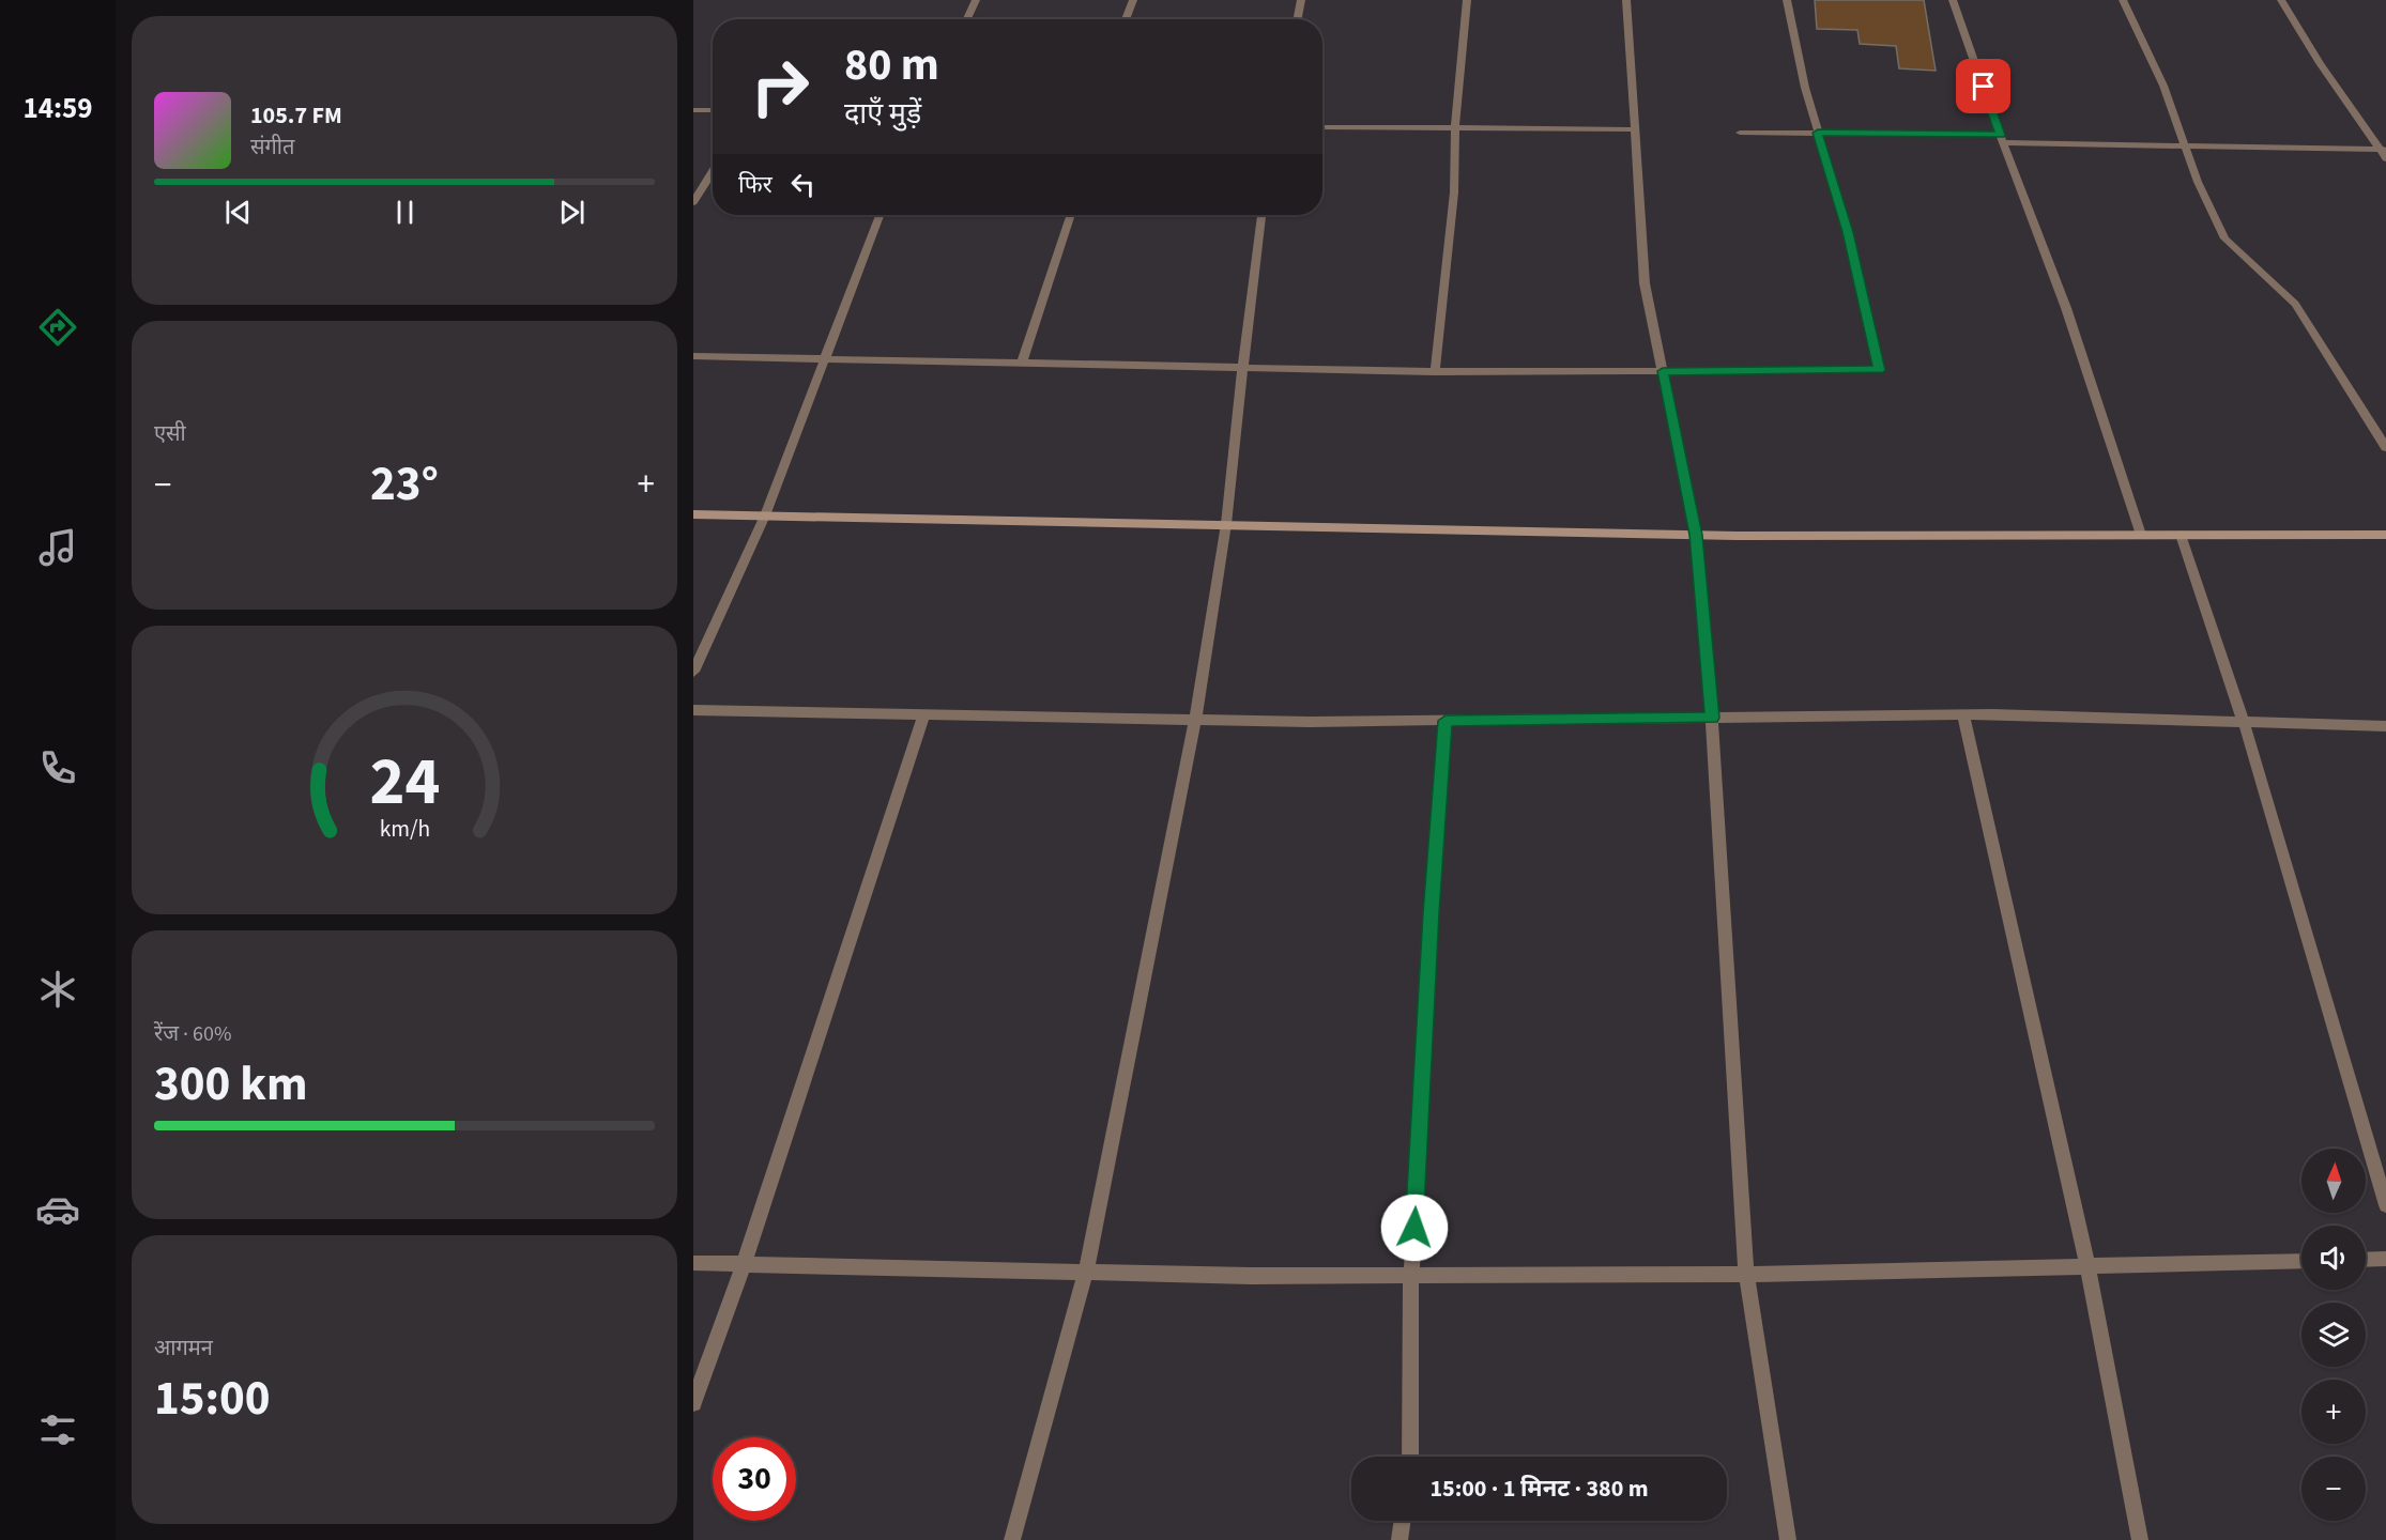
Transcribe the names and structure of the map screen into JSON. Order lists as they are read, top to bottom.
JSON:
{
  "north": "top",
  "page": {
    "tabs": "14:59",
    "turn": ["80 m", "दाएँ मुड़ें"],
    "song": ["105.7 FM", "संगीत"],
    "then": "फिर",
    "tile": [
      "एसी",
      ["रेंज · 60%", "300 km"],
      ["आगमन", "15:00"]
    ],
    "heat": ["−", "23°", "+"],
    "map_buttons": ["+", "−"],
    "limit": "30",
    "trip": "15:00 · 1 मिनट · 380 m",
    "gauge": ["24", "km/h"]
  }
}
